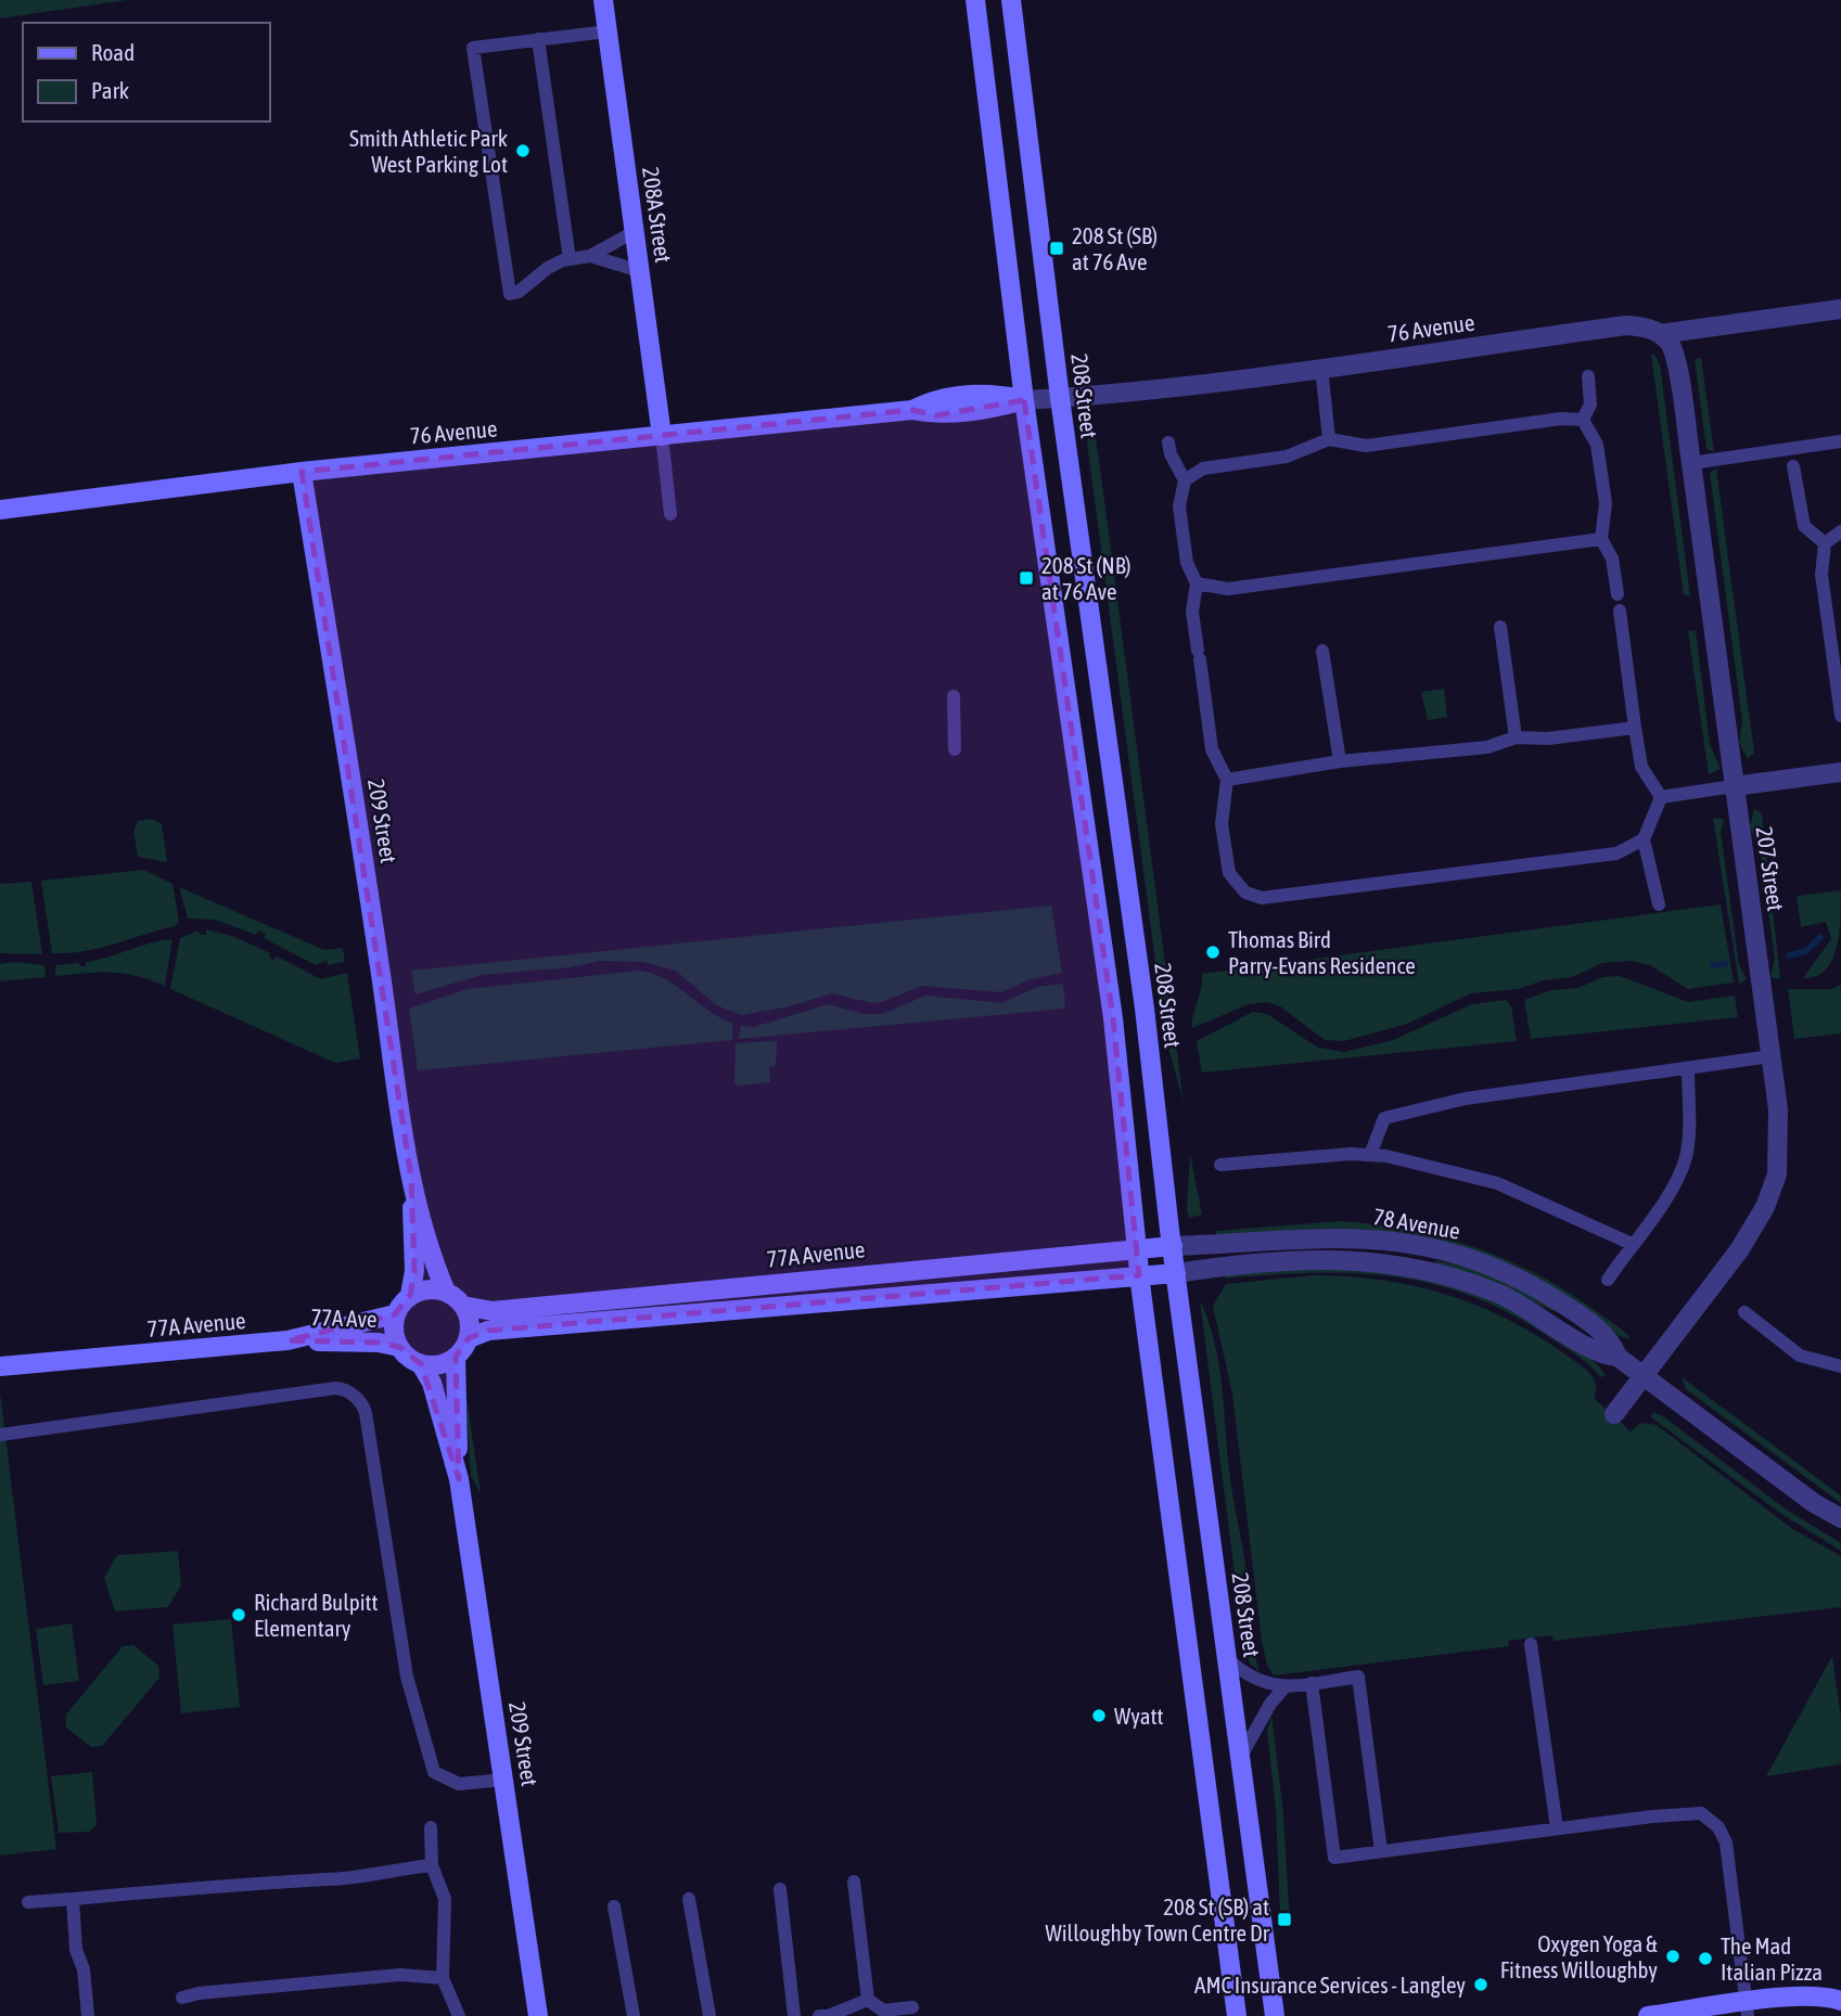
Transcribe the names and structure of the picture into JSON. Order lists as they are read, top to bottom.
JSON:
{
  "streets": {
    "street": [
      "208A Street",
      "76 Avenue",
      "208 Street",
      "209 Street",
      "207 Street",
      "78 Avenue",
      "77A Avenue",
      "77A Ave"
    ]
  },
  "crossings": [
    ["208A Street", "76 Avenue"],
    ["76 Avenue", "208 Street"],
    ["76 Avenue", "209 Street"],
    ["76 Avenue", "207 Street"],
    ["208 Street", "78 Avenue"],
    ["208 Street", "77A Avenue"],
    ["209 Street", "77A Avenue"],
    ["209 Street", "77A Ave"],
    ["207 Street", "78 Avenue"],
    ["78 Avenue", "77A Avenue"],
    ["77A Avenue", "77A Ave"]
  ],
  "places": {
    "other": [
      "Smith Athletic Park West Parking Lot",
      "Thomas Bird Parry-Evans Residence",
      "Richard Bulpitt Elementary",
      "Wyatt",
      "Oxygen Yoga & Fitness Willoughby",
      "The Mad Italian Pizza",
      "AMC Insurance Services - Langley"
    ],
    "transit": ["208 St (SB) at 76 Ave", "208 St (NB) at 76 Ave", "208 St (SB) at Willoughby Town Centre Dr"]
  },
  "legend": ["Road", "Park"]
}
